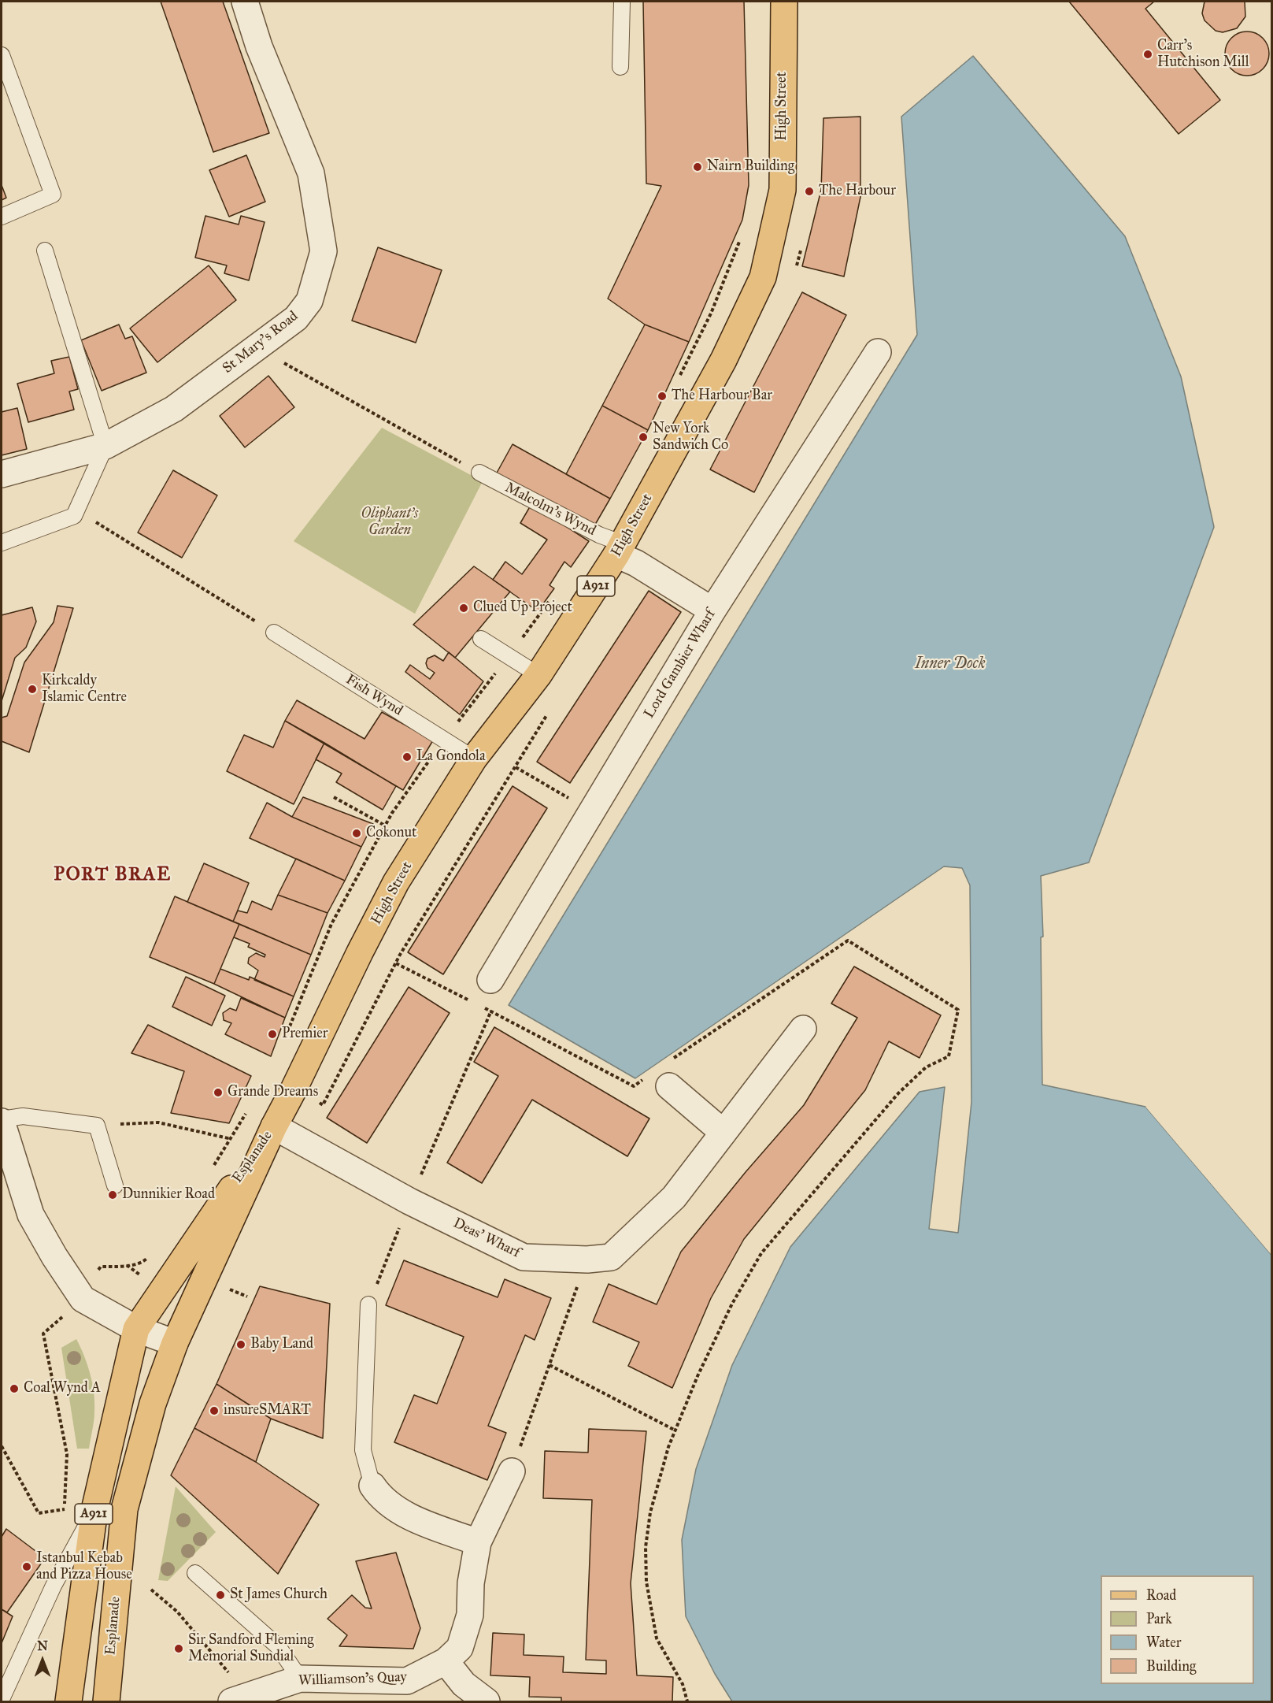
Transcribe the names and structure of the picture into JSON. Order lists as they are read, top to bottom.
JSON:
{
  "streets": {
    "main road": ["High Street", "A921", "Esplanade"],
    "street": [
      "St Mary's Road",
      "Lord Gambier Wharf",
      "Deas' Wharf",
      "Williamson's Quay"
    ],
    "lane": ["Malcolm's Wynd", "Fish Wynd"]
  },
  "crossings": [
    ["High Street", "Malcolm's Wynd"],
    ["High Street", "Fish Wynd"],
    ["High Street", "Esplanade"],
    ["High Street", "Deas' Wharf"],
    ["Esplanade", "Deas' Wharf"]
  ],
  "districts": ["PORT BRAE"],
  "water": ["Inner Dock"],
  "parks": ["Oliphant's Garden"],
  "places": [
    "Carr's Hutchison Mill",
    "Nairn Building",
    "The Harbour",
    "The Harbour Bar",
    "New York Sandwich Co",
    "Clued Up Project",
    "Kirkcaldy Islamic Centre",
    "La Gondola",
    "Cokonut",
    "Premier",
    "Grande Dreams",
    "Dunnikier Road",
    "Baby Land",
    "Coal Wynd A",
    "insureSMART",
    "Istanbul Kebab and Pizza House",
    "St James Church",
    "Sir Sandford Fleming Memorial Sundial"
  ],
  "legend": [
    "Road",
    "Park",
    "Water",
    "Building"
  ],
  "north": "top"
}
